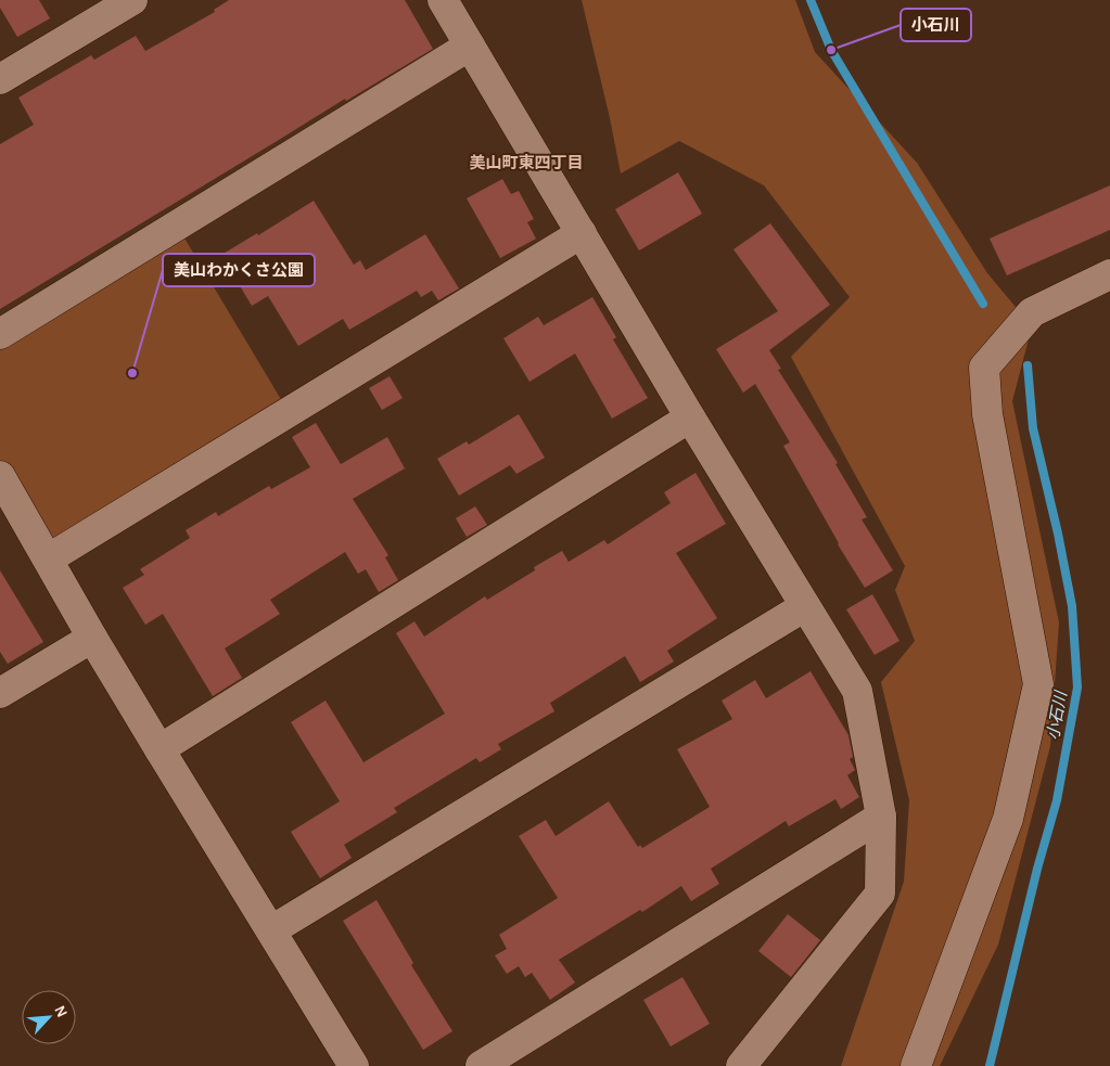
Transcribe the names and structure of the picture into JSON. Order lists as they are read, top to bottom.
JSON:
{
  "districts": ["美山町東四丁目"],
  "water": ["小石川"],
  "places": ["小石川", "美山わかくさ公園"],
  "north": "top right"
}
